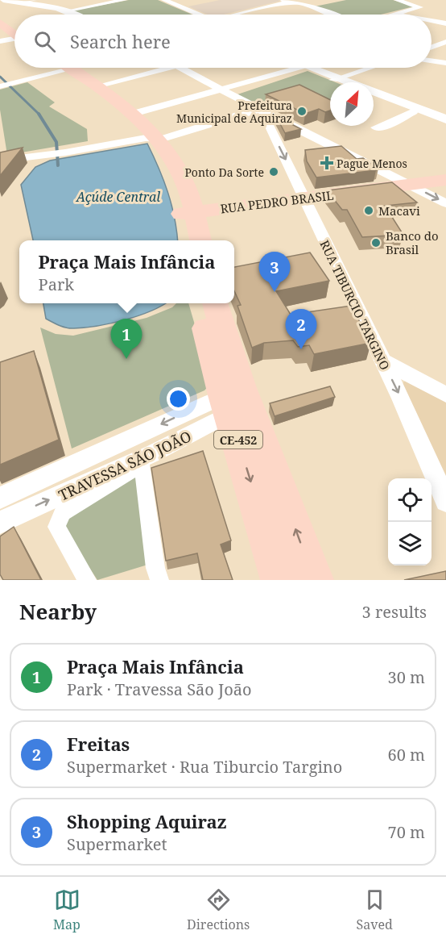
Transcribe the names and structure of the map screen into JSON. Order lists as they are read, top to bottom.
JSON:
{
  "streets": {
    "main road": ["RUA PEDRO BRASIL", "CE-452"],
    "street": ["RUA TIBURCIO TARGINO", "TRAVESSA SÃO JOÃO"]
  },
  "crossings": [
    ["RUA PEDRO BRASIL", "RUA TIBURCIO TARGINO"],
    ["CE-452", "TRAVESSA SÃO JOÃO"]
  ],
  "one_way": ["RUA TIBURCIO TARGINO"],
  "water": ["Açúde Central"],
  "places": {
    "other": [
      "Prefeitura Municipal de Aquiraz",
      "Ponto Da Sorte",
      "Macavi",
      "Banco do Brasil"
    ],
    "health": ["Pague Menos"]
  },
  "north": "top right",
  "page": {
    "search": "Search here",
    "popup": ["Praça Mais Infância", "Park"],
    "pins": ["3", "2", "1"],
    "heading": ["Nearby", "3 results"],
    "list": [
      {
        "mark": "1",
        "name": "Praça Mais Infância",
        "note": "Park · Travessa São João",
        "value": "30 m"
      },
      {
        "mark": "2",
        "name": "Freitas",
        "note": "Supermarket · Rua Tiburcio Targino",
        "value": "60 m"
      },
      {
        "mark": "3",
        "name": "Shopping Aquiraz",
        "note": "Supermarket",
        "value": "70 m"
      }
    ],
    "nav": ["Map", "Directions", "Saved"]
  }
}
